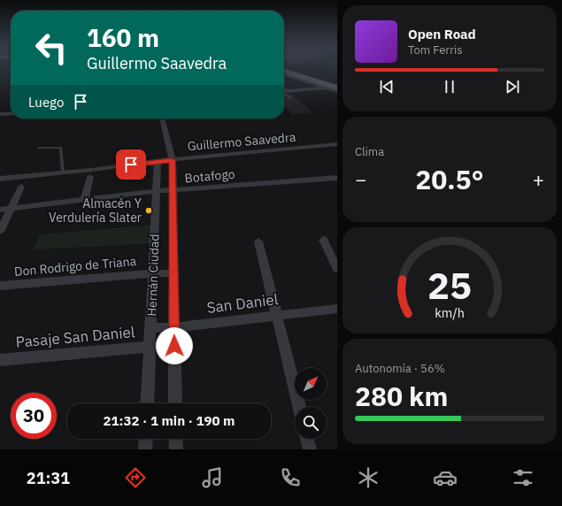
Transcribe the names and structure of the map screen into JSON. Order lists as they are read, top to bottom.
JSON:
{
  "streets": {
    "street": [
      "Guillermo Saavedra",
      "Botafogo",
      "Don Rodrigo de Triana",
      "Hernán Ciudad",
      "San Daniel",
      "Pasaje San Daniel"
    ]
  },
  "crossings": [
    ["Guillermo Saavedra", "Hernán Ciudad"],
    ["Botafogo", "Hernán Ciudad"],
    ["Don Rodrigo de Triana", "Hernán Ciudad"],
    ["Hernán Ciudad", "San Daniel"],
    ["Hernán Ciudad", "Pasaje San Daniel"]
  ],
  "places": ["Almacén Y Verdulería Slater"],
  "north": "top right",
  "page": {
    "turn": ["160 m", "Guillermo Saavedra"],
    "song": ["Open Road", "Tom Ferris"],
    "then": "Luego",
    "tile": [
      "Clima",
      ["Autonomía · 56%", "280 km"]
    ],
    "heat": ["−", "20.5°", "+"],
    "limit": "30",
    "trip": "21:32 · 1 min · 190 m",
    "tabs": "21:31",
    "gauge": ["25", "km/h"]
  }
}
